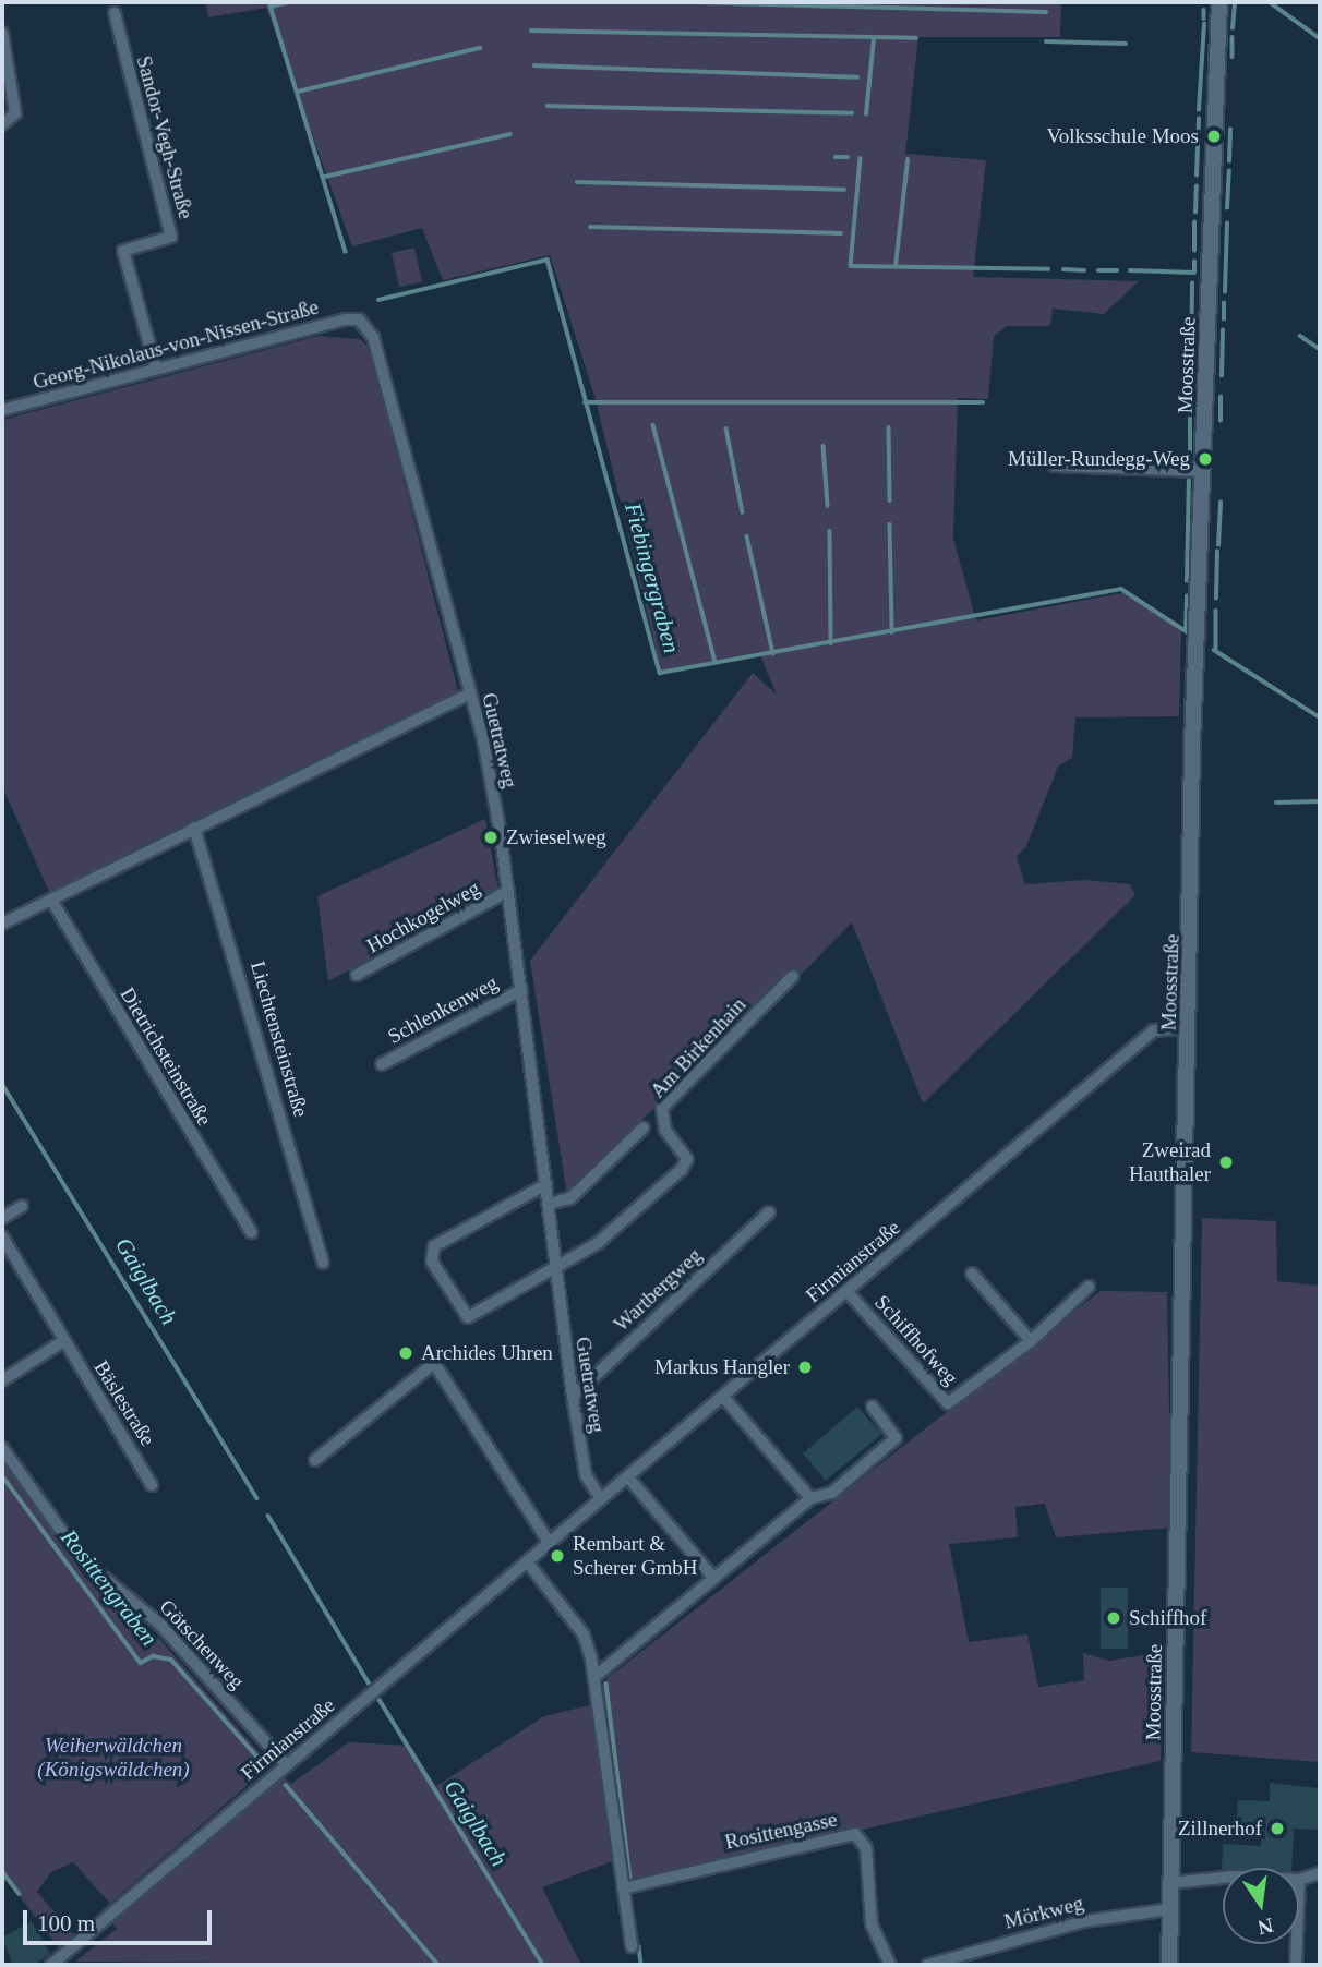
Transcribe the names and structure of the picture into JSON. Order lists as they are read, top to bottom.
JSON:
{
  "streets": {
    "street": [
      "Sandor-Vegh-Straße",
      "Georg-Nikolaus-von-Nissen-Straße",
      "Moosstraße",
      "Guetratweg",
      "Hochkogelweg",
      "Schlenkenweg",
      "Liechtensteinstraße",
      "Am Birkenhain",
      "Dietrichsteinstraße",
      "Firmianstraße",
      "Wartbergweg",
      "Schiffhofweg",
      "Bäslestraße",
      "Götschenweg",
      "Rosittengasse",
      "Mörkweg"
    ]
  },
  "crossings": [
    ["Sandor-Vegh-Straße", "Georg-Nikolaus-von-Nissen-Straße"],
    ["Georg-Nikolaus-von-Nissen-Straße", "Guetratweg"],
    ["Moosstraße", "Firmianstraße"],
    ["Moosstraße", "Mörkweg"],
    ["Guetratweg", "Hochkogelweg"],
    ["Guetratweg", "Schlenkenweg"],
    ["Guetratweg", "Am Birkenhain"],
    ["Guetratweg", "Firmianstraße"],
    ["Guetratweg", "Wartbergweg"],
    ["Firmianstraße", "Schiffhofweg"],
    ["Firmianstraße", "Götschenweg"]
  ],
  "water": ["Fiebingergraben", "Gaiglbach", "Rosittengraben"],
  "parks": ["Weiherwäldchen (Königswäldchen)"],
  "places": [
    "Volksschule Moos",
    "Müller-Rundegg-Weg",
    "Zwieselweg",
    "Zweirad Hauthaler",
    "Archides Uhren",
    "Markus Hangler",
    "Rembart & Scherer GmbH",
    "Schiffhof",
    "Zillnerhof"
  ],
  "scale_bar": "100 m",
  "north": "bottom"
}
